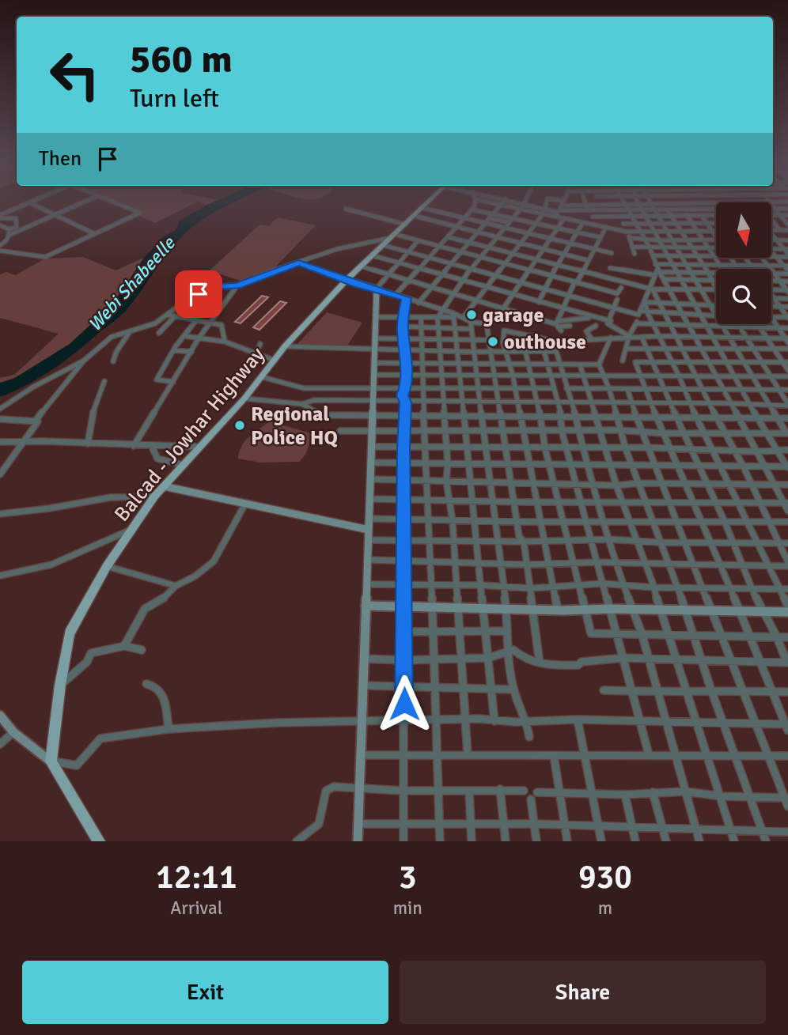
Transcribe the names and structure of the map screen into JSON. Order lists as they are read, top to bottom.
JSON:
{
  "streets": {
    "main road": ["Balcad - Jowhar Highway"]
  },
  "water": ["Webi Shabeelle"],
  "places": ["garage", "outhouse", "Regional Police HQ"],
  "north": "bottom",
  "page": {
    "turn": ["560 m", "Turn left"],
    "then": "Then",
    "eta": [
      "12:11",
      "Arrival",
      "3",
      "min",
      "930",
      "m"
    ],
    "buttons": ["Exit", "Share"]
  }
}
